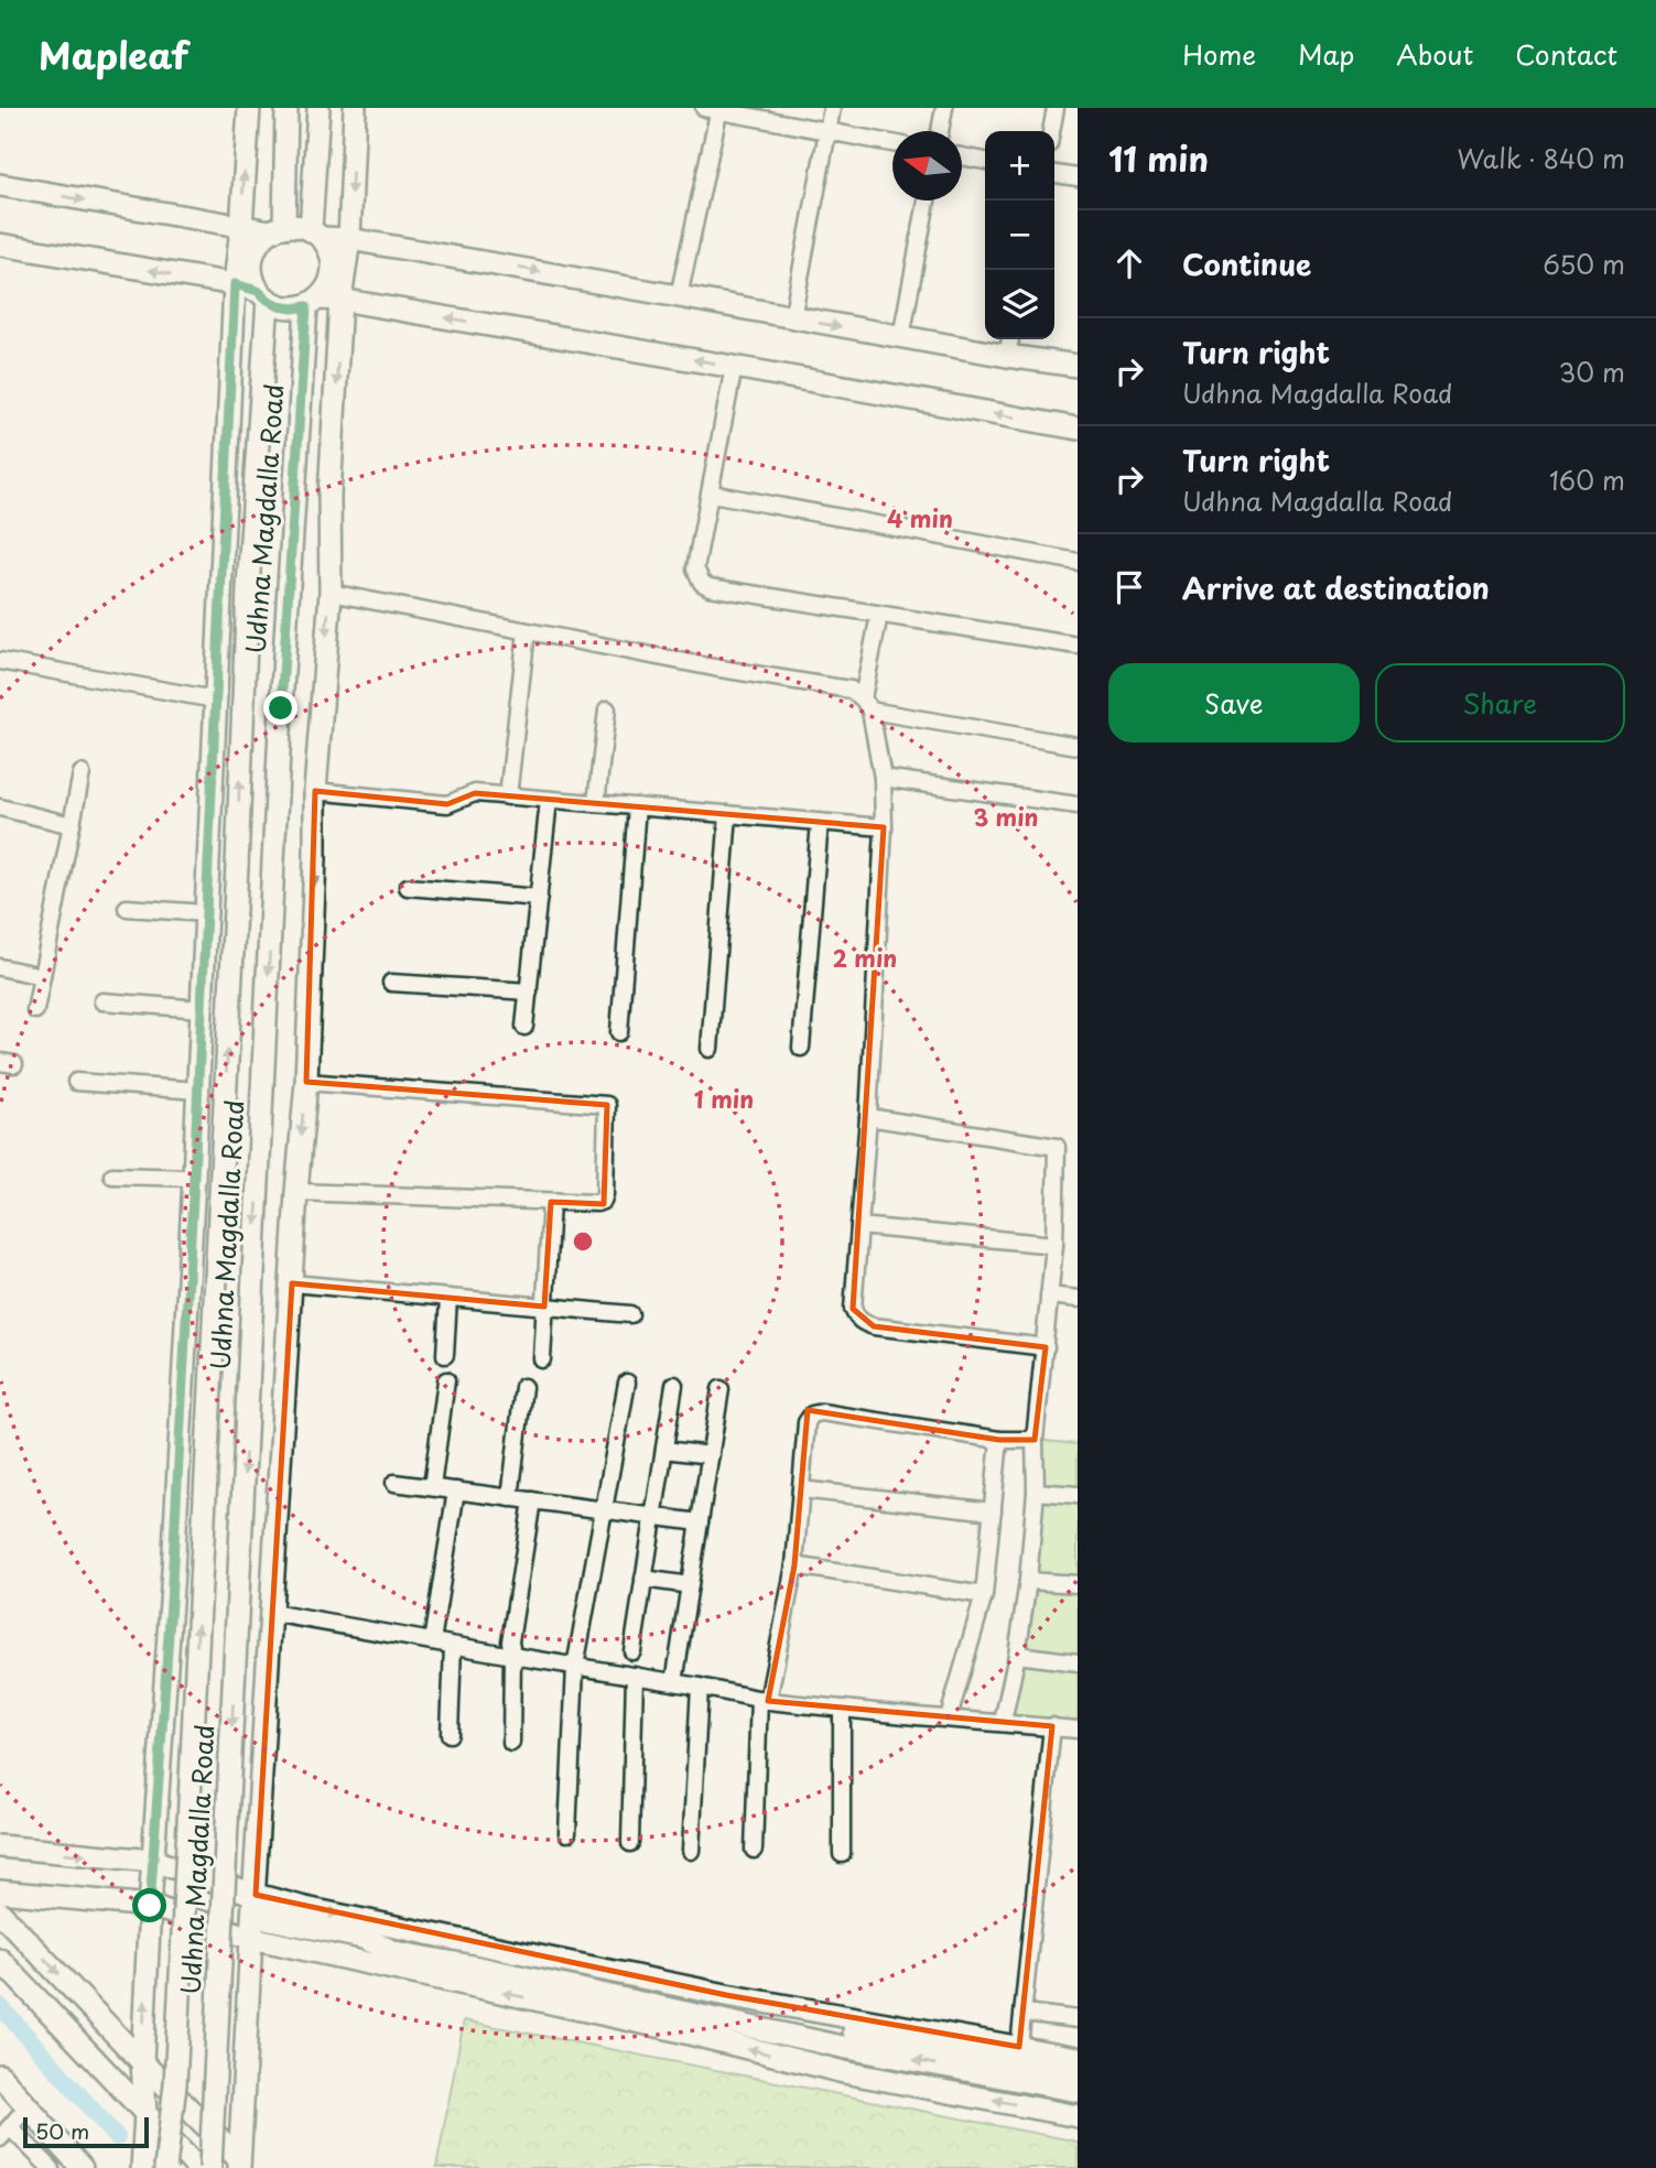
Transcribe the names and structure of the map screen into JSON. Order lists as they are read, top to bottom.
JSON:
{
  "streets": {
    "main road": ["Udhna Magdalla Road"]
  },
  "scale_bar": "50 m",
  "north": "left",
  "page": {
    "header": "Mapleaf",
    "nav": [
      "Home",
      "Map",
      "About",
      "Contact"
    ],
    "heading": ["11 min", "Walk · 840 m"],
    "map_buttons": ["+", "−"],
    "list": [
      ["Continue", "650 m"],
      ["Turn right", "Udhna Magdalla Road", "30 m"],
      ["Turn right", "Udhna Magdalla Road", "160 m"],
      "Arrive at destination"
    ],
    "buttons": ["Save", "Share"],
    "scale": "50 m"
  },
  "rings": [
    "4 min",
    "3 min",
    "2 min",
    "1 min"
  ]
}
